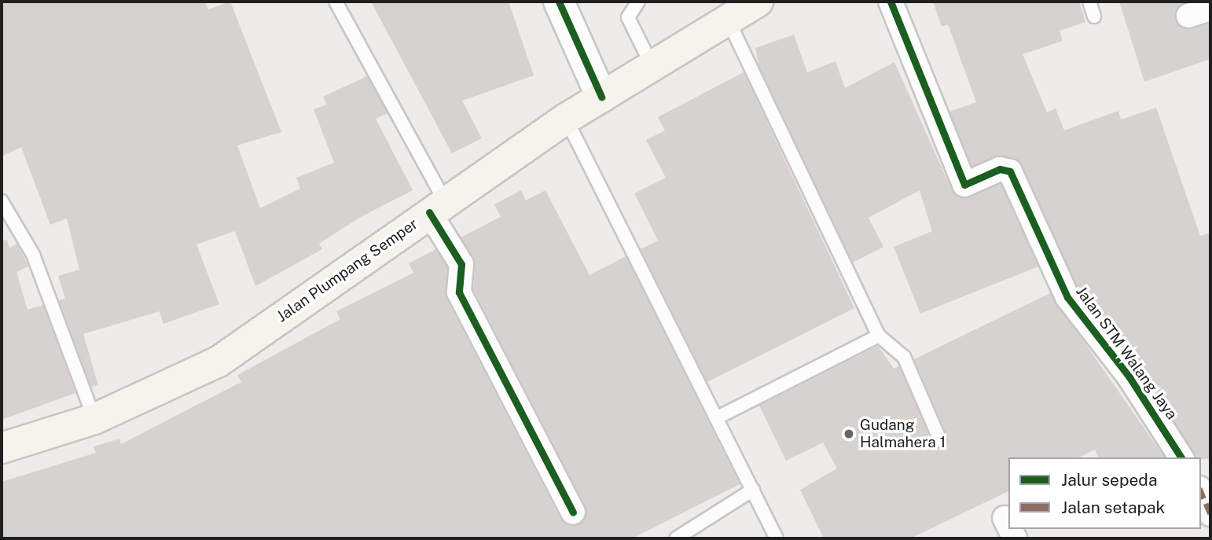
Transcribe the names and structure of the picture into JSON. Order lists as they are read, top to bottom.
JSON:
{
  "streets": {
    "main road": ["Jalan Plumpang Semper"],
    "street": ["Jalan STM Walang Jaya"]
  },
  "places": ["Gudang Halmahera 1"],
  "legend": ["Jalur sepeda", "Jalan setapak"]
}
